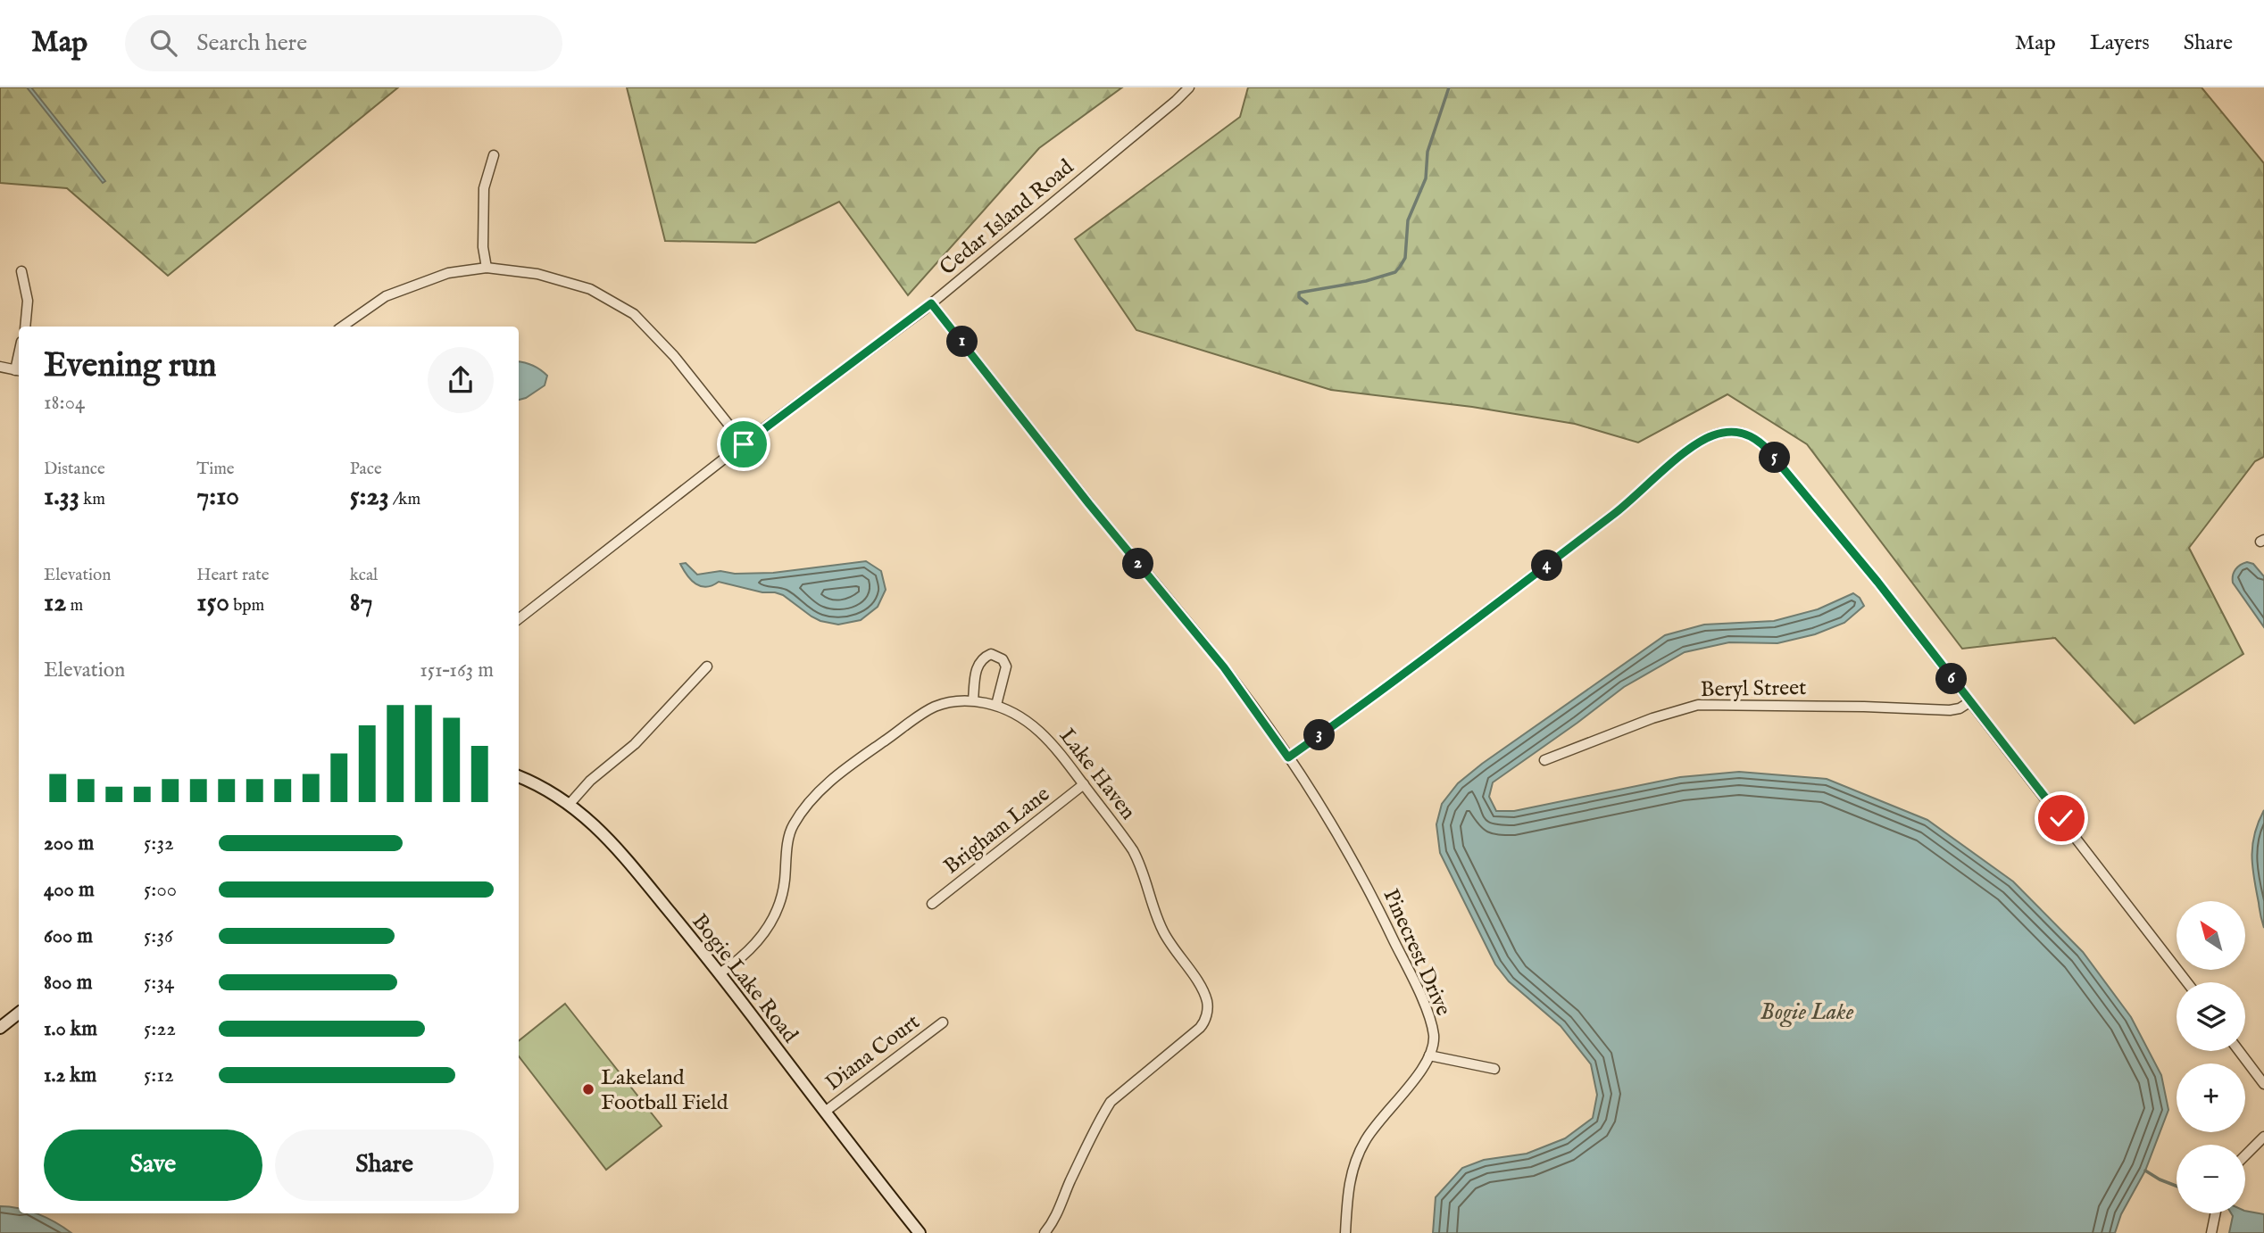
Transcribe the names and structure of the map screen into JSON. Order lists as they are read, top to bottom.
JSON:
{
  "streets": {
    "main road": ["Bogie Lake Road"],
    "street": [
      "Cedar Island Road",
      "Beryl Street",
      "Lake Haven",
      "Brigham Lane",
      "Pinecrest Drive",
      "Diana Court"
    ]
  },
  "crossings": [
    ["Cedar Island Road", "Pinecrest Drive"],
    ["Lake Haven", "Brigham Lane"],
    ["Lake Haven", "Bogie Lake Road"],
    ["Bogie Lake Road", "Diana Court"]
  ],
  "water": ["Bogie Lake"],
  "places": ["Lakeland Football Field"],
  "north": "top left",
  "page": {
    "header": "Map",
    "search": "Search here",
    "nav": ["Map", "Layers", "Share"],
    "pins": [
      "1",
      "5",
      "2",
      "4",
      "6",
      "3"
    ],
    "heading": ["Evening run", "18:04"],
    "stats": [
      ["Distance", "1.33 km"],
      ["Time", "7:10"],
      ["Pace", "5:23 /km"],
      ["Elevation", "12 m"],
      ["Heart rate", "150 bpm"],
      ["kcal", "87"]
    ],
    "chart": ["Elevation", "151–163 m"],
    "list": [
      {
        "name": "200 m",
        "note": "5:32"
      },
      {
        "name": "400 m",
        "note": "5:00"
      },
      {
        "name": "600 m",
        "note": "5:36"
      },
      {
        "name": "800 m",
        "note": "5:34"
      },
      {
        "name": "1.0 km",
        "note": "5:22"
      },
      {
        "name": "1.2 km",
        "note": "5:12"
      }
    ],
    "map_buttons": ["+", "−"],
    "buttons": ["Save", "Share"]
  }
}
